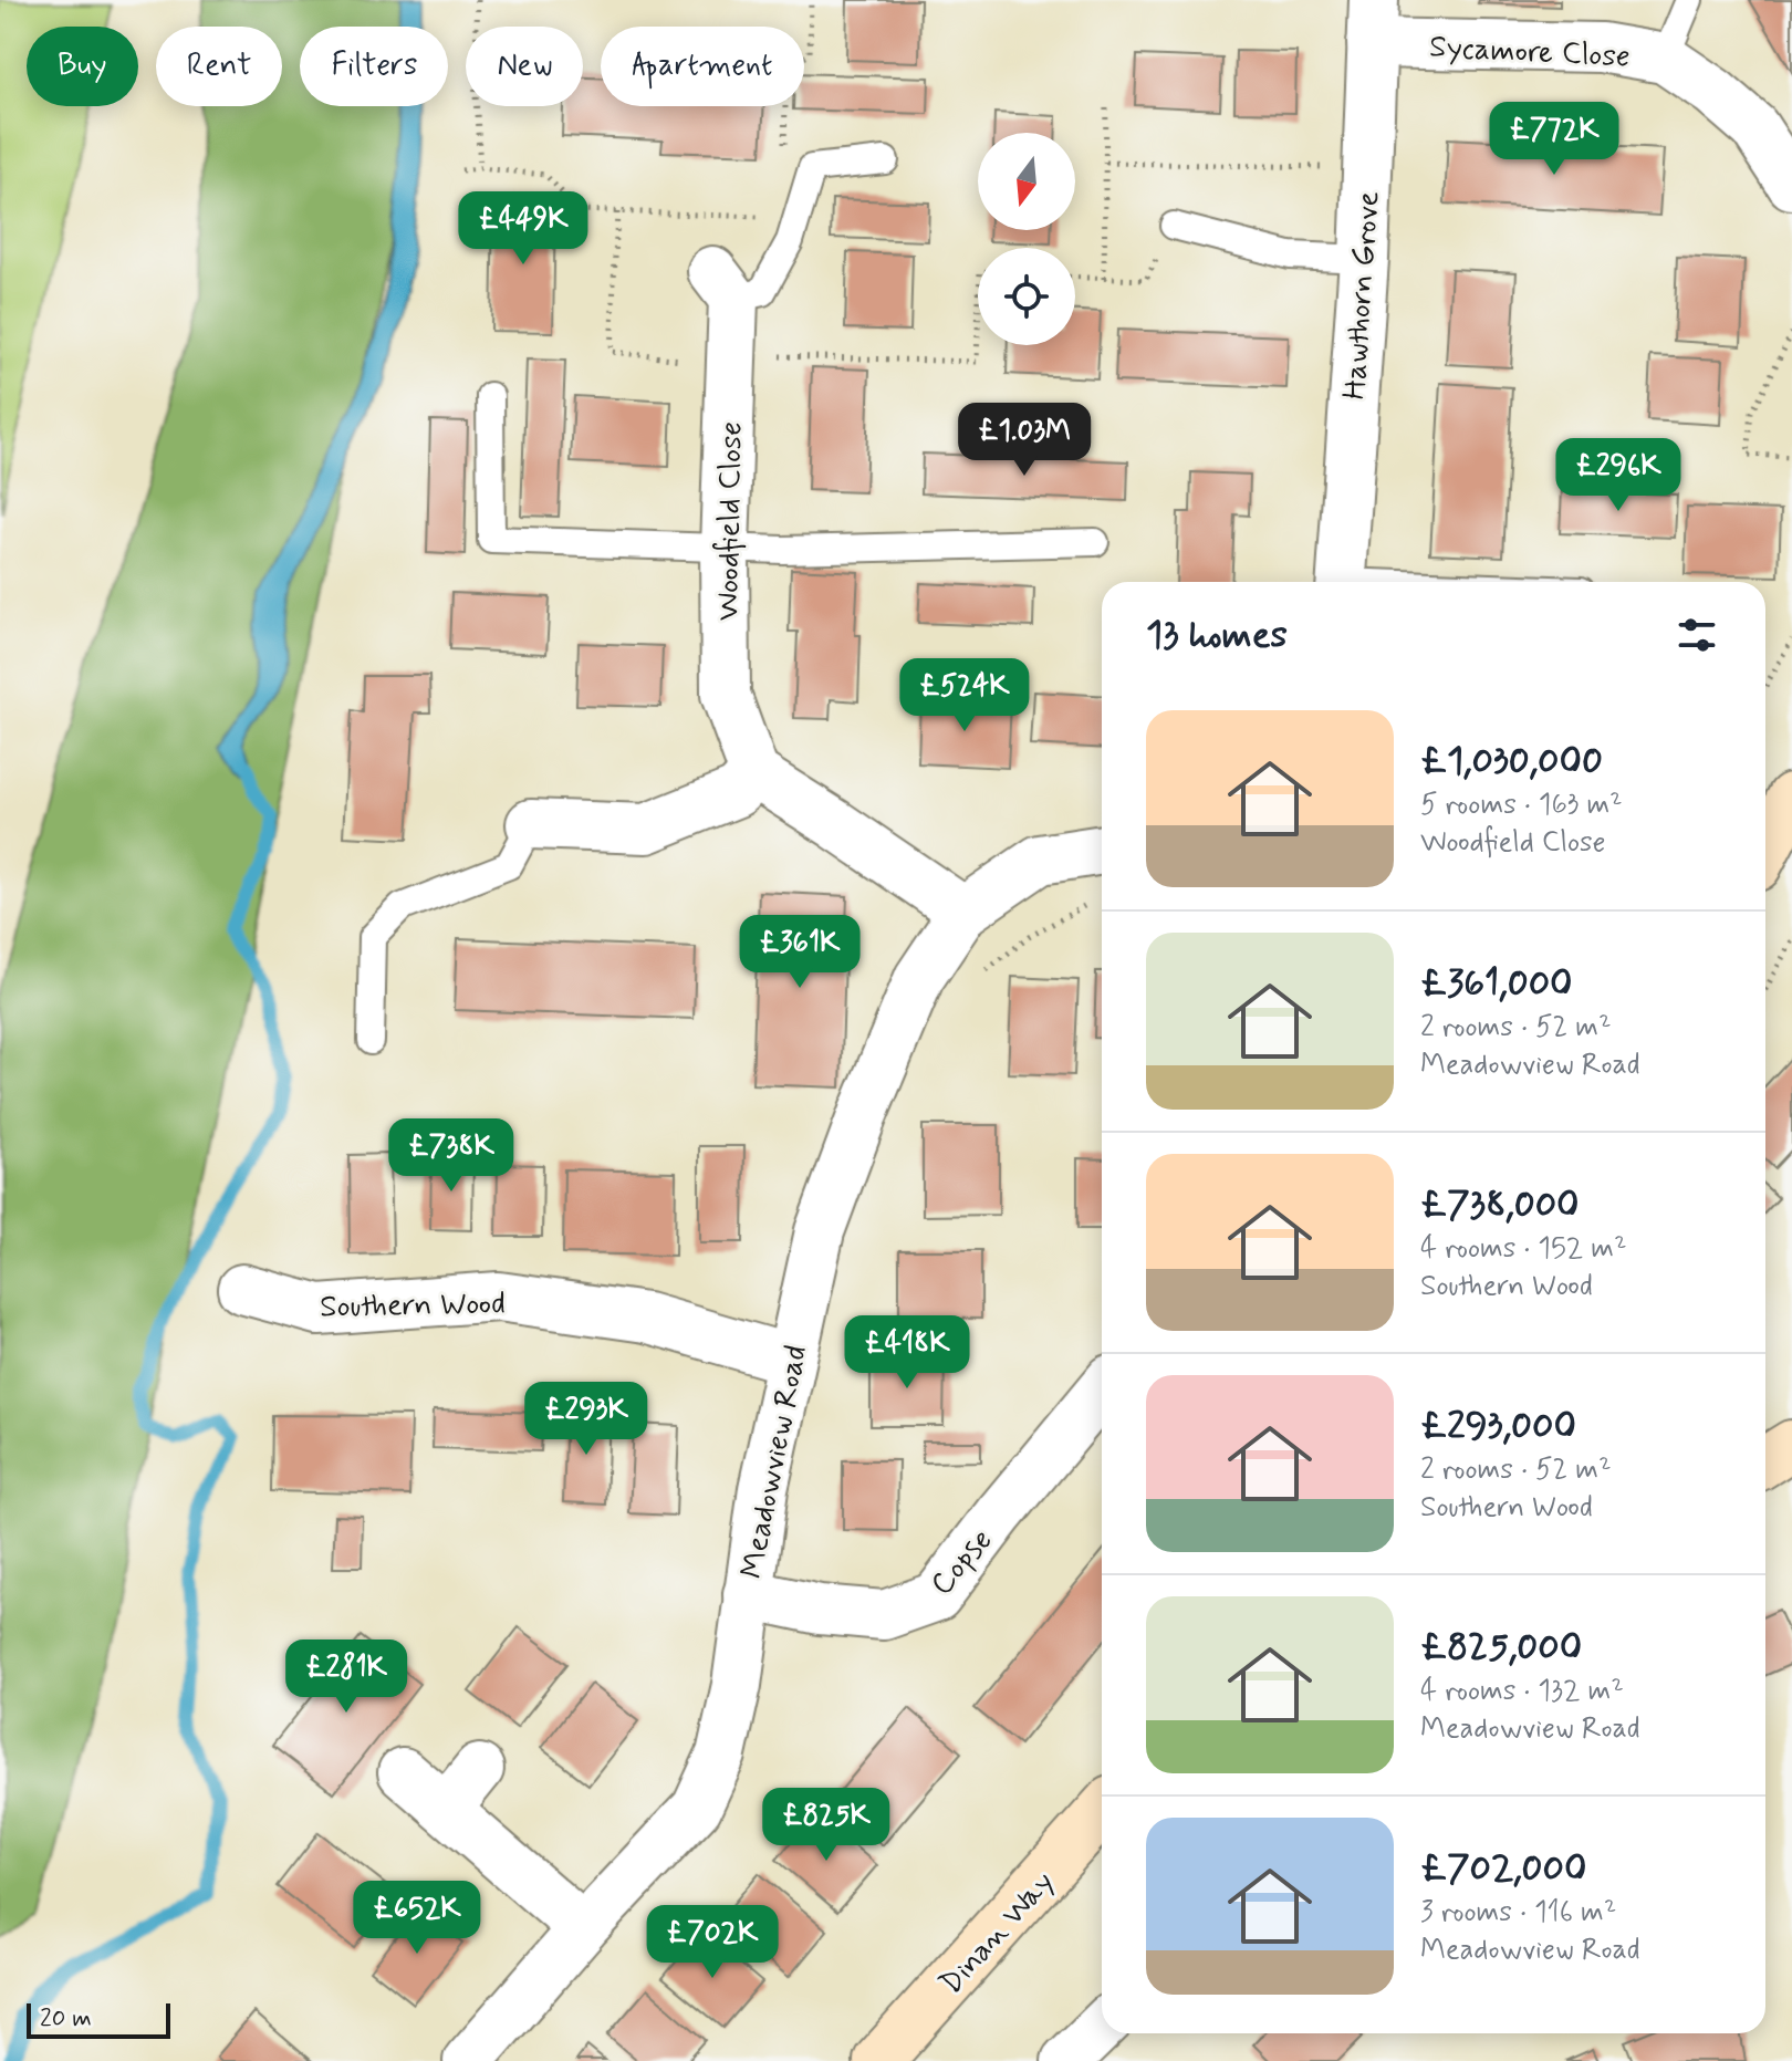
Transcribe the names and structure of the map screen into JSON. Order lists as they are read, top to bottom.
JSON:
{
  "streets": {
    "street": [
      "Sycamore Close",
      "Hawthorn Grove",
      "Woodfield Close",
      "Southern Wood",
      "Meadowview Road",
      "Copse",
      "Dinan Way"
    ]
  },
  "crossings": [
    ["Sycamore Close", "Hawthorn Grove"],
    ["Southern Wood", "Meadowview Road"],
    ["Meadowview Road", "Copse"]
  ],
  "scale_bar": "20 m",
  "north": "bottom",
  "page": {
    "chip": [
      "Buy",
      "Rent",
      "Filters",
      "New",
      "Apartment"
    ],
    "price": [
      "£772K",
      "£449K",
      "£1.03M",
      "£296K",
      "£524K",
      "£361K",
      "£738K",
      "£418K",
      "£293K",
      "£281K",
      "£825K",
      "£652K",
      "£702K"
    ],
    "heading": "13 homes",
    "list": [
      {
        "name": "£1,030,000",
        "note": "5 rooms · 163 m² · Woodfield Close"
      },
      {
        "name": "£361,000",
        "note": "2 rooms · 52 m² · Meadowview Road"
      },
      {
        "name": "£738,000",
        "note": "4 rooms · 152 m² · Southern Wood"
      },
      {
        "name": "£293,000",
        "note": "2 rooms · 52 m² · Southern Wood"
      },
      {
        "name": "£825,000",
        "note": "4 rooms · 132 m² · Meadowview Road"
      },
      {
        "name": "£702,000",
        "note": "3 rooms · 116 m² · Meadowview Road"
      }
    ],
    "scale": "20 m"
  }
}
